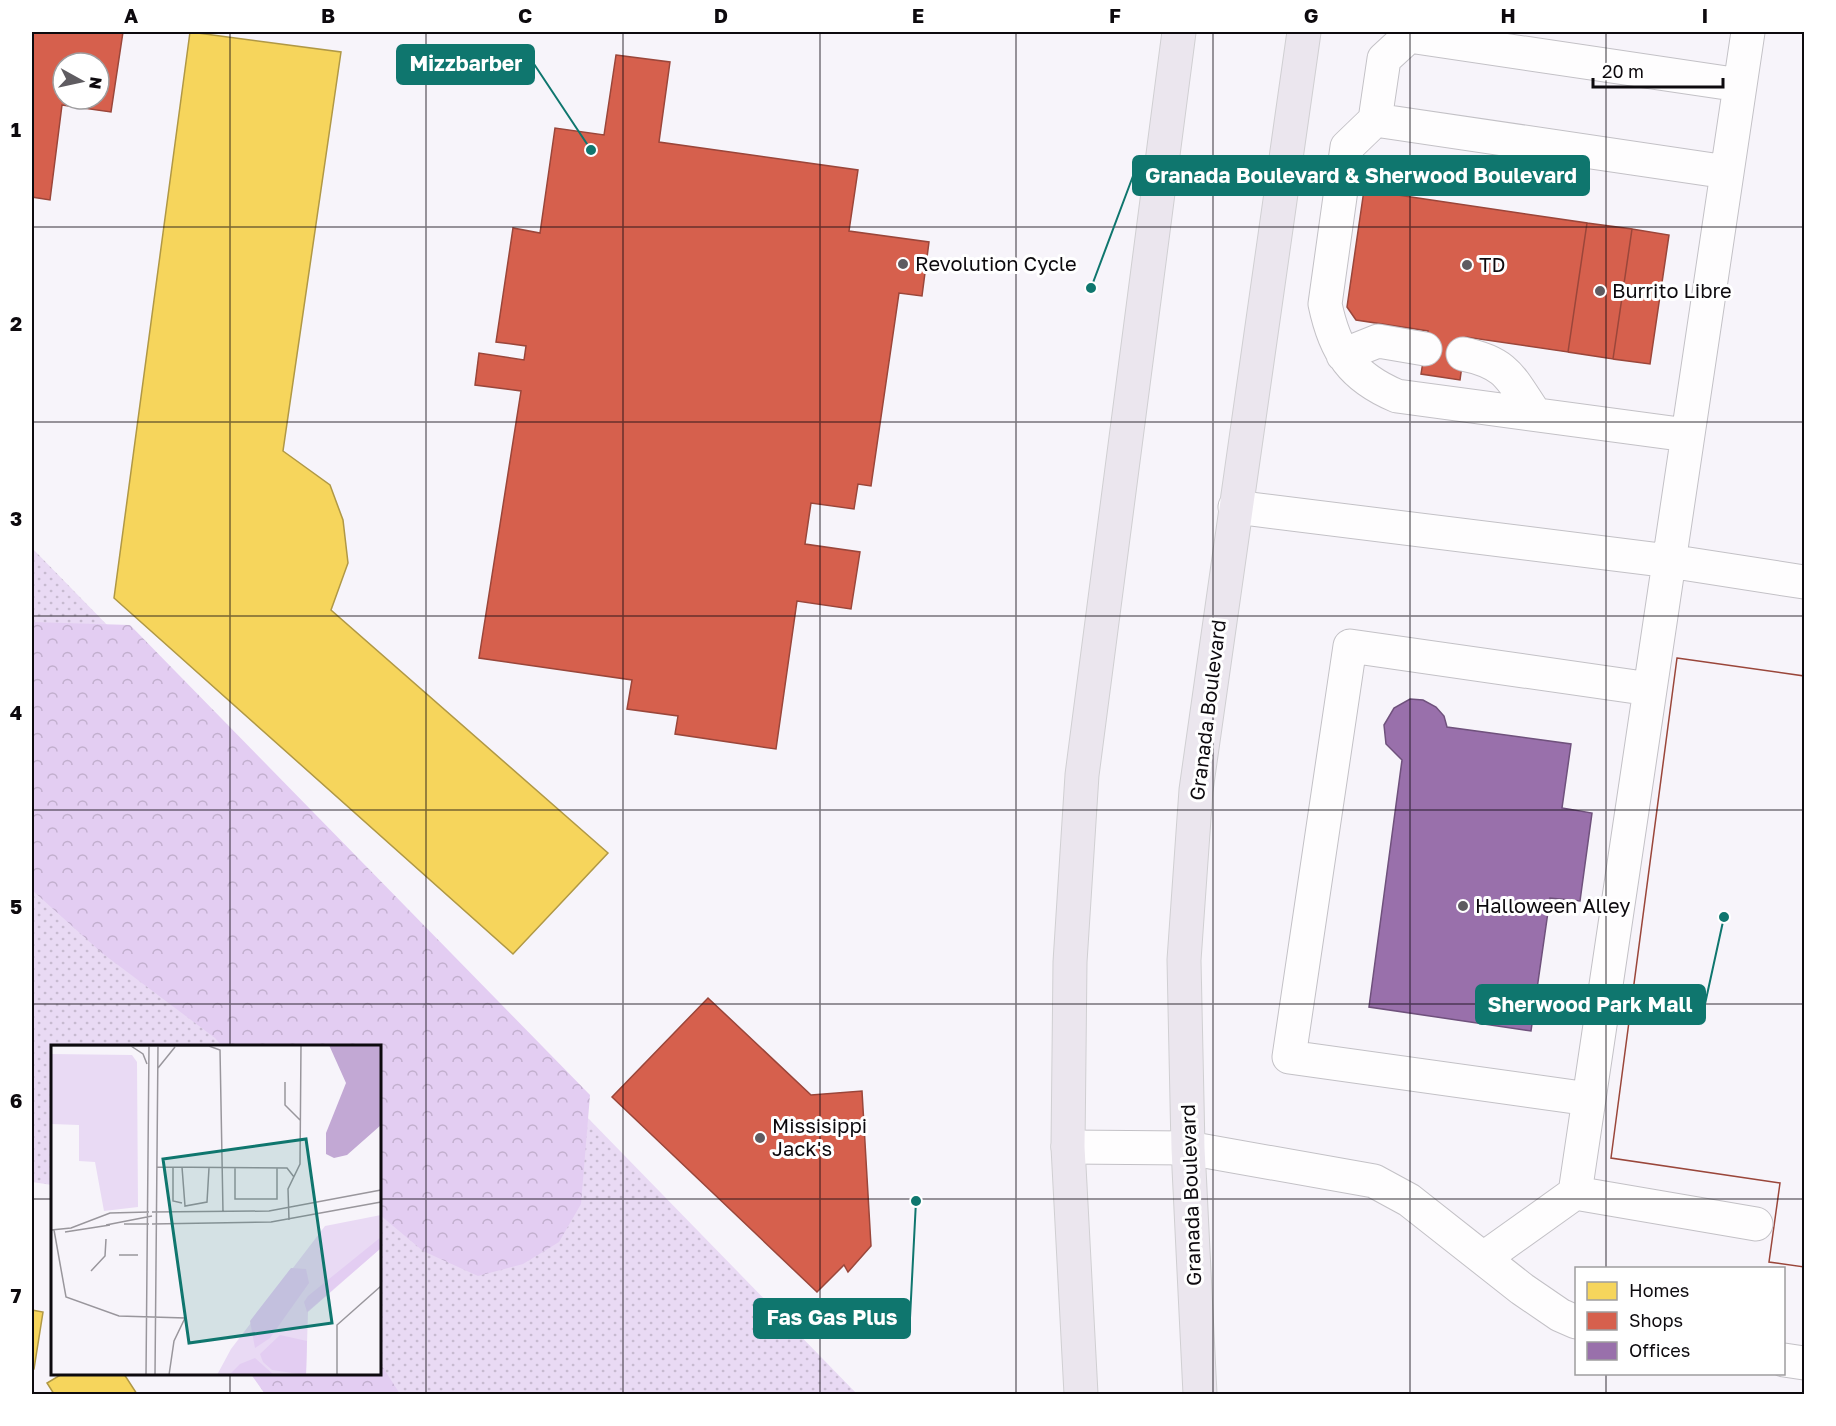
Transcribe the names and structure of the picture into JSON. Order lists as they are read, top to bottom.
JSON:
{
  "streets": {
    "main road": ["Granada Boulevard"]
  },
  "places": [
    "Mizzbarber",
    "Revolution Cycle",
    "TD",
    "Granada Boulevard & Sherwood Boulevard",
    "Burrito Libre",
    "Halloween Alley",
    "Sherwood Park Mall",
    "Missisippi Jack's",
    "Fas Gas Plus"
  ],
  "legend": ["Homes", "Shops", "Offices"],
  "scale_bar": "20 m",
  "north": "right",
  "grid": {
    "columns": [
      "A",
      "B",
      "C",
      "D",
      "E",
      "F",
      "G",
      "H",
      "I"
    ],
    "rows": [
      "1",
      "2",
      "3",
      "4",
      "5",
      "6",
      "7"
    ]
  }
}
